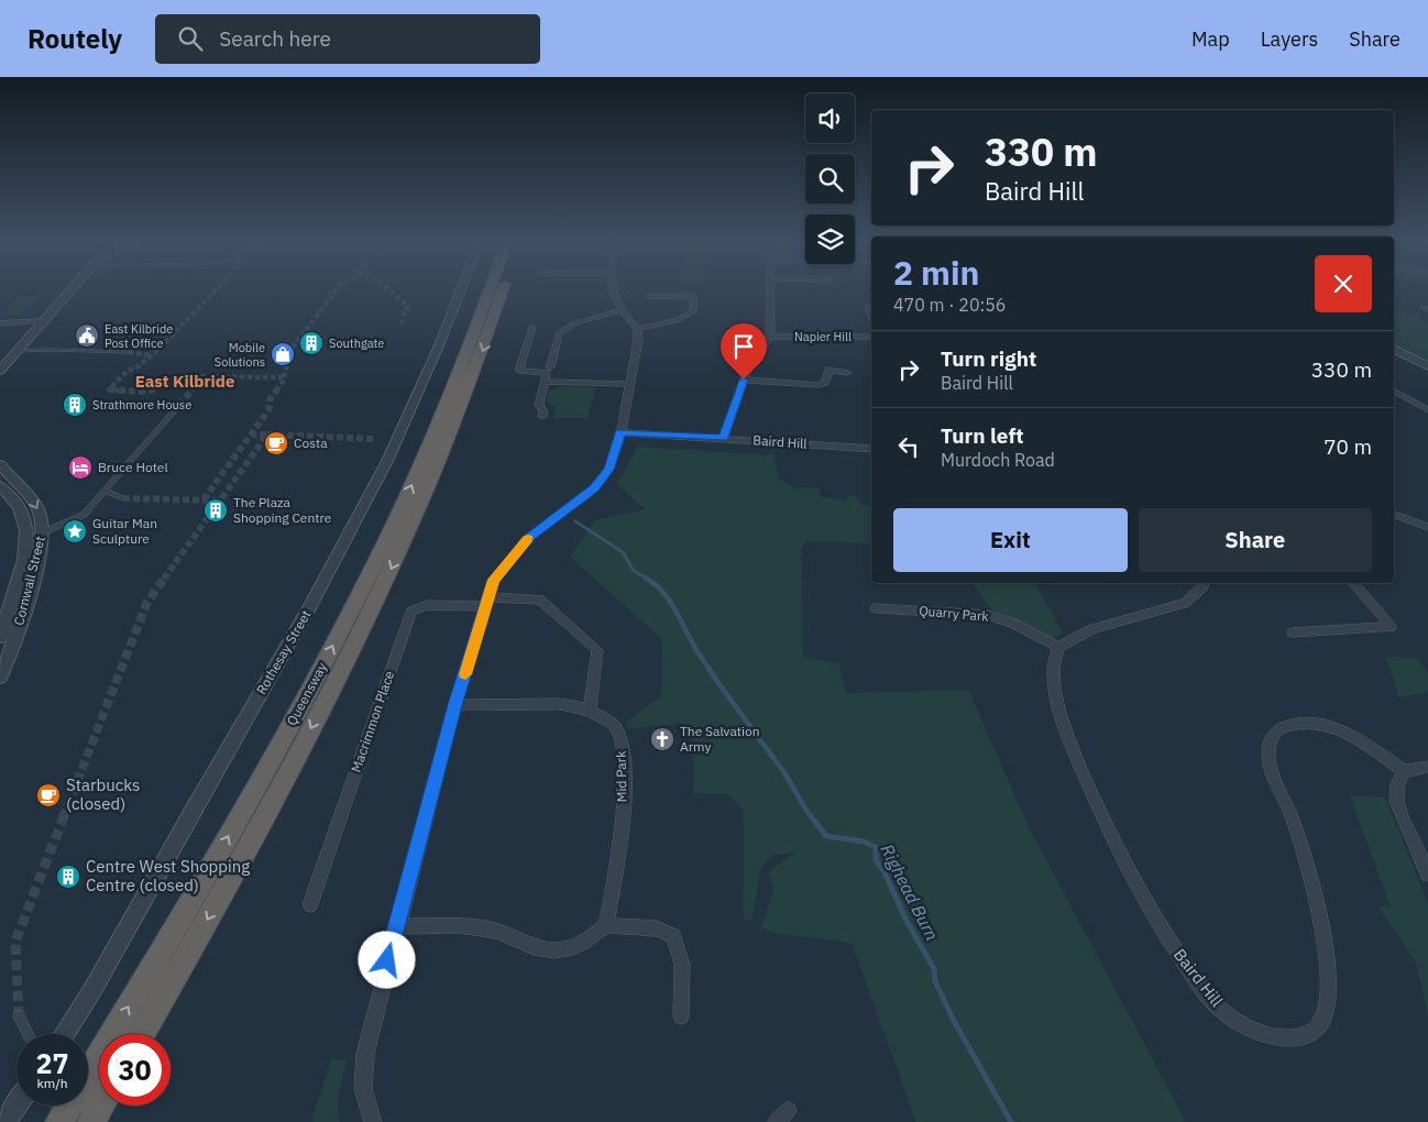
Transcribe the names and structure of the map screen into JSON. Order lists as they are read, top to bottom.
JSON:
{
  "streets": {
    "highway": ["Queensway"],
    "street": [
      "Napier Hill",
      "Baird Hill",
      "Cornwall Street",
      "Quarry Park",
      "Rothesay Street",
      "Macrimmon Place",
      "Mid Park"
    ]
  },
  "crossings": [
    ["Baird Hill", "Quarry Park"],
    ["Macrimmon Place", "Mid Park"]
  ],
  "districts": ["East Kilbride"],
  "water": ["Righead Burn"],
  "places": {
    "public building": ["East Kilbride Post Office"],
    "building": [
      "Southgate",
      "Strathmore House",
      "The Plaza Shopping Centre",
      "Centre West Shopping Centre (closed)"
    ],
    "shop": ["Mobile Solutions"],
    "cafe": ["Costa", "Starbucks (closed)"],
    "hotel": ["Bruce Hotel"],
    "place": ["Guitar Man Sculpture"],
    "church": ["The Salvation Army"]
  },
  "page": {
    "header": "Routely",
    "search": "Search here",
    "nav": ["Map", "Layers", "Share"],
    "turn": ["330 m", "Baird Hill"],
    "heading": ["2 min", "470 m · 20:56"],
    "list": [
      {
        "name": "Turn right",
        "note": "Baird Hill",
        "value": "330 m"
      },
      {
        "name": "Turn left",
        "note": "Murdoch Road",
        "value": "70 m"
      }
    ],
    "buttons": ["Exit", "Share"],
    "speed": "27 km/h",
    "limit": "30"
  }
}
